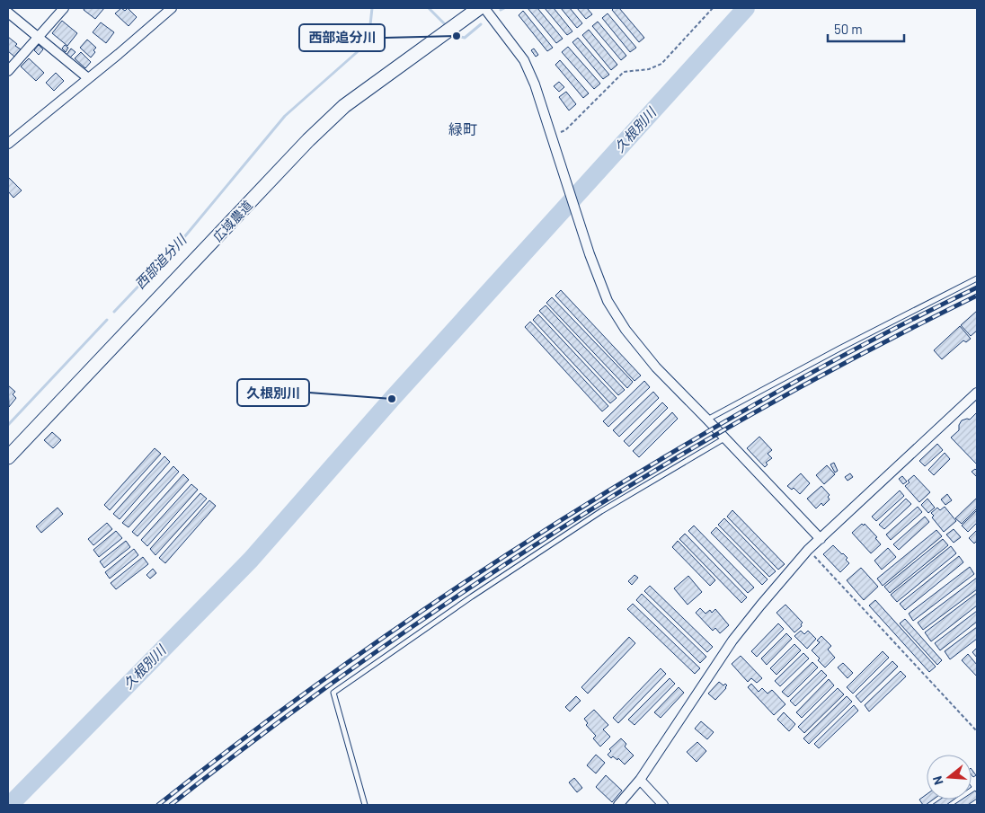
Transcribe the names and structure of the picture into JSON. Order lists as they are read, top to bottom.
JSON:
{
  "streets": {
    "street": ["広域農道"]
  },
  "districts": ["緑町"],
  "water": ["久根別川", "西部追分川"],
  "places": ["西部追分川", "久根別川"],
  "scale_bar": "50 m",
  "north": "left"
}
